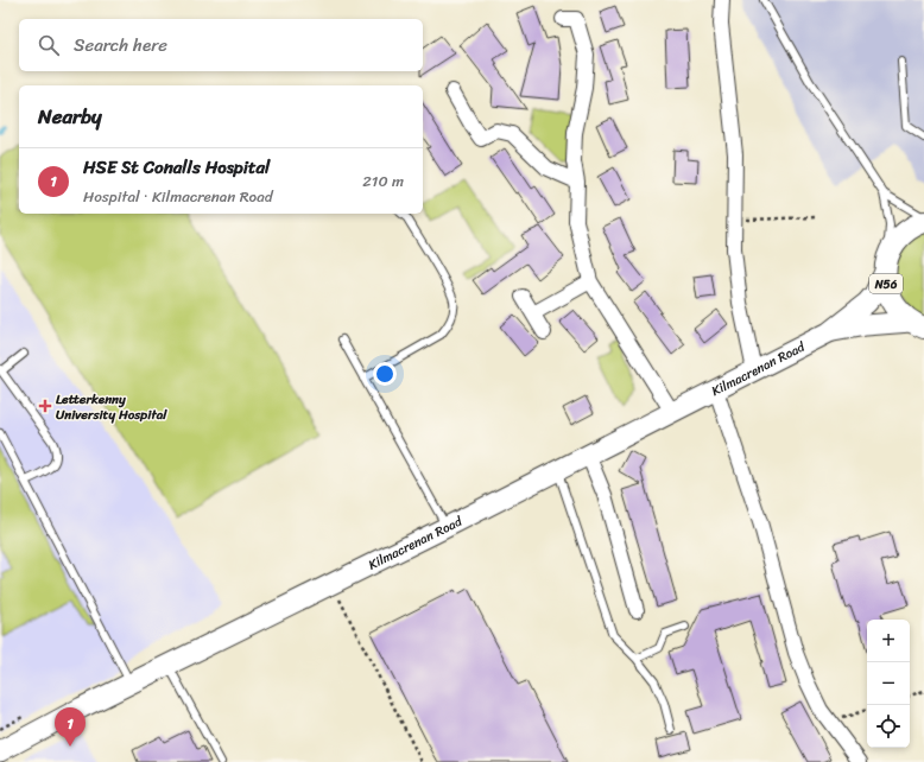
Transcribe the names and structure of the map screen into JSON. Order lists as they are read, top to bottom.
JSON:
{
  "streets": {
    "main road": ["N56", "Kilmacrenan Road"]
  },
  "crossings": [
    ["N56", "Kilmacrenan Road"]
  ],
  "places": {
    "health": ["Letterkenny University Hospital"]
  },
  "page": {
    "search": "Search here",
    "heading": "Nearby",
    "list": [
      {
        "mark": "1",
        "name": "HSE St Conalls Hospital",
        "note": "Hospital · Kilmacrenan Road",
        "value": "210 m"
      }
    ],
    "map_buttons": ["+", "−"],
    "pins": "1"
  }
}
